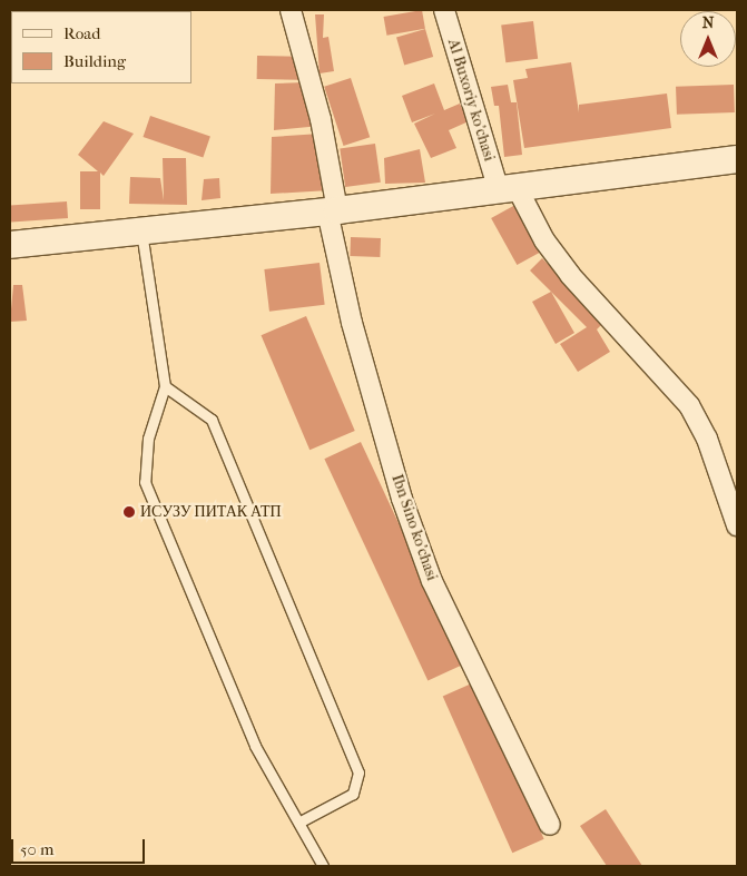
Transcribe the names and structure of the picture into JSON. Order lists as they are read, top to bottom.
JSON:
{
  "streets": {
    "street": ["Al Buxoriy ko'chasi", "Ibn Sino ko'chasi"]
  },
  "places": ["ИСУЗУ ПИТАК АТП"],
  "legend": ["Road", "Building"],
  "scale_bar": "50 m",
  "north": "top"
}
